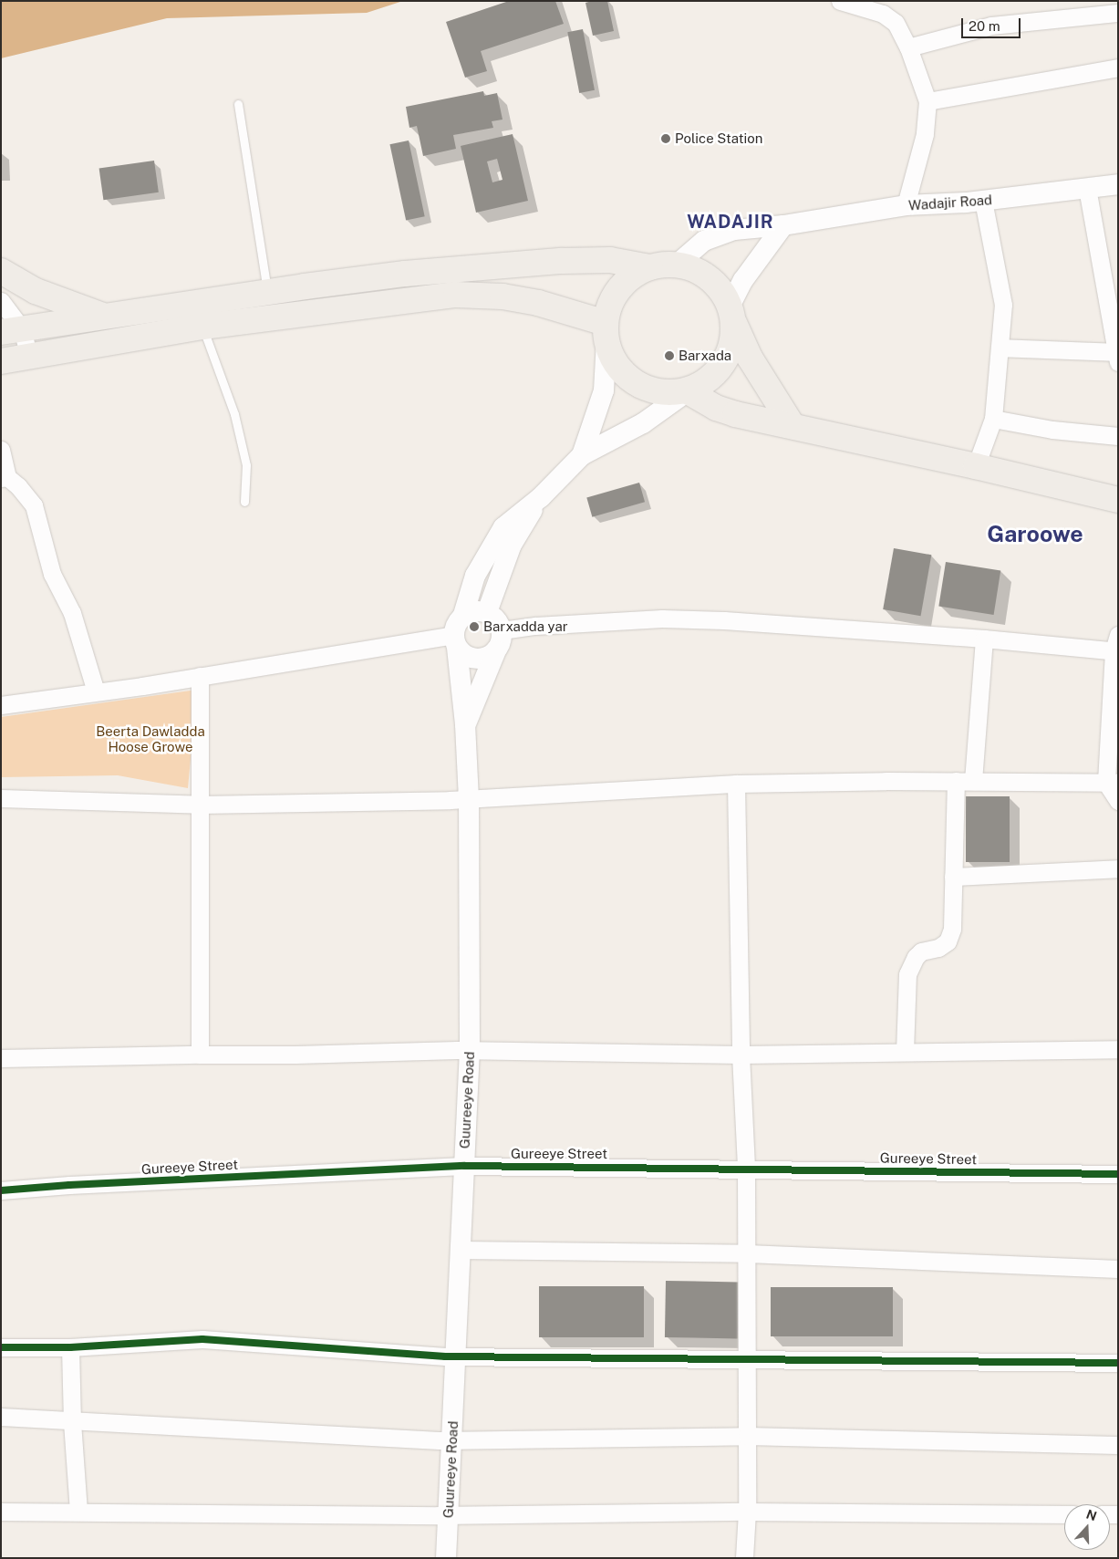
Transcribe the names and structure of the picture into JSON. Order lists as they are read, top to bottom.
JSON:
{
  "streets": {
    "street": ["Wadajir Road", "Guureeye Road", "Gureeye Street"]
  },
  "crossings": [
    ["Guureeye Road", "Gureeye Street"]
  ],
  "districts": ["WADAJIR", "Garoowe"],
  "parks": ["Beerta Dawladda Hoose Growe"],
  "places": ["Police Station", "Barxada", "Barxadda yar"],
  "scale_bar": "20 m",
  "north": "top"
}
